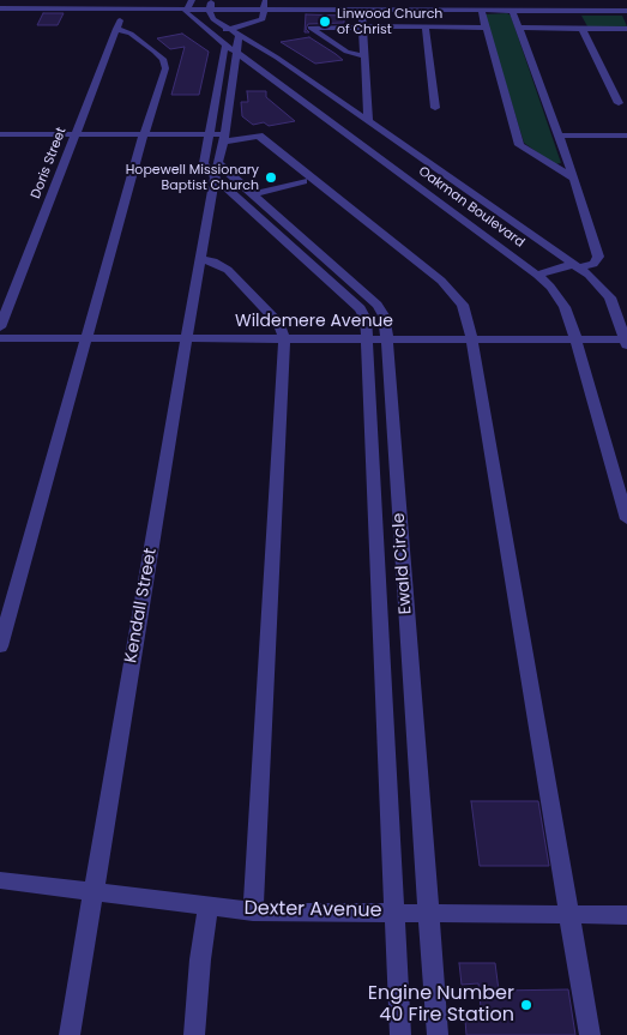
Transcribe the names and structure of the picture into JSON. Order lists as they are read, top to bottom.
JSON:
{
  "streets": {
    "street": [
      "Doris Street",
      "Oakman Boulevard",
      "Wildemere Avenue",
      "Ewald Circle",
      "Kendall Street",
      "Dexter Avenue"
    ]
  },
  "crossings": [
    ["Oakman Boulevard", "Wildemere Avenue"],
    ["Oakman Boulevard", "Kendall Street"],
    ["Wildemere Avenue", "Ewald Circle"],
    ["Wildemere Avenue", "Kendall Street"],
    ["Ewald Circle", "Kendall Street"],
    ["Ewald Circle", "Dexter Avenue"],
    ["Kendall Street", "Dexter Avenue"]
  ],
  "places": ["Linwood Church of Christ", "Hopewell Missionary Baptist Church", "Engine Number 40 Fire Station"]
}
